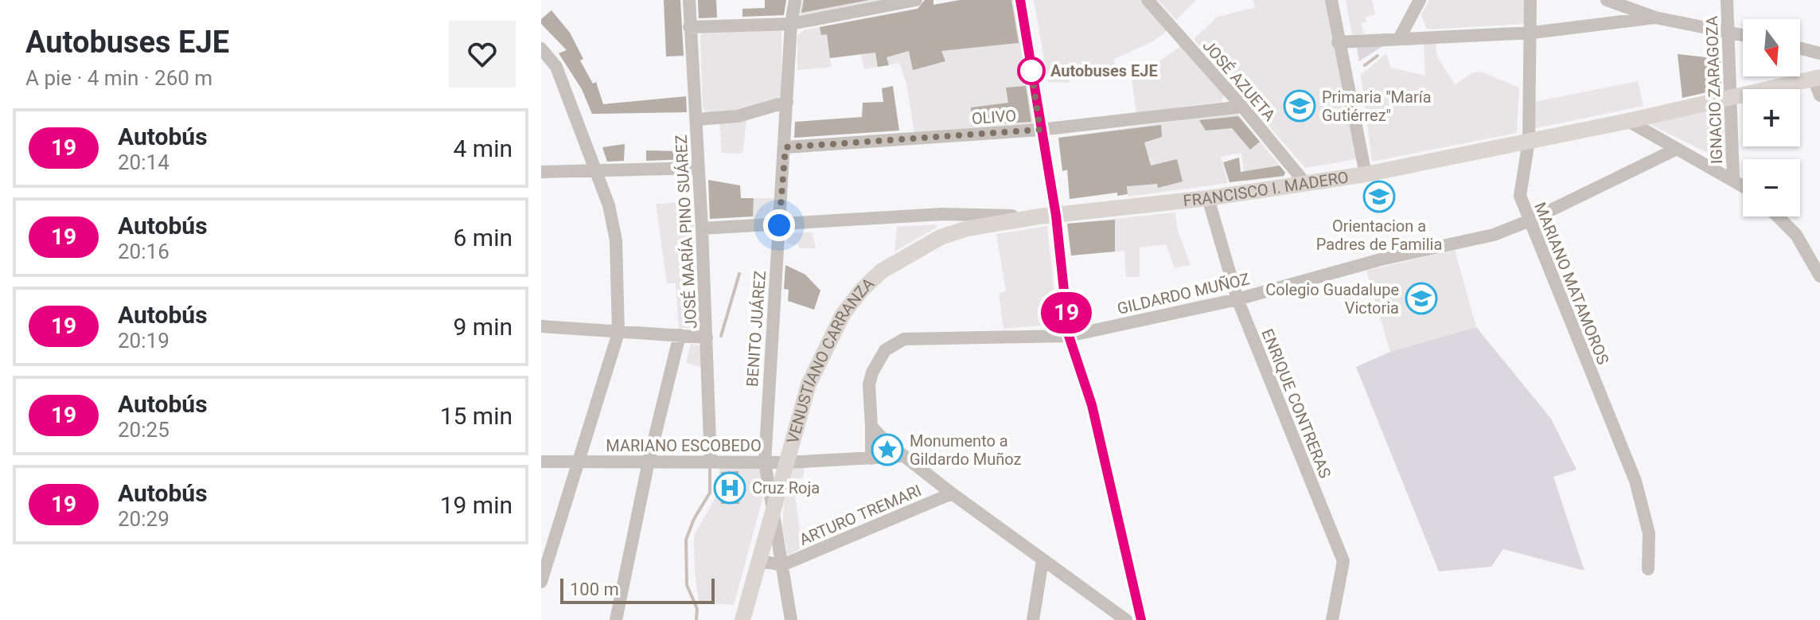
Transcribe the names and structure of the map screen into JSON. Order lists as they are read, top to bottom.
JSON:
{
  "streets": {
    "main road": ["FRANCISCO I. MADERO", "VENUSTIANO CARRANZA"],
    "street": [
      "JOSÉ AZUETA",
      "IGNACIO ZARAGOZA",
      "OLIVO",
      "JOSÉ MARÍA PINO SUÁREZ",
      "MARIANO MATAMOROS",
      "GILDARDO MUÑOZ",
      "BENITO JUÁREZ",
      "ENRIQUE CONTRERAS",
      "MARIANO ESCOBEDO",
      "ARTURO TREMARI"
    ]
  },
  "crossings": [
    ["JOSÉ AZUETA", "OLIVO"],
    ["JOSÉ AZUETA", "FRANCISCO I. MADERO"],
    ["IGNACIO ZARAGOZA", "FRANCISCO I. MADERO"],
    ["OLIVO", "BENITO JUÁREZ"],
    ["FRANCISCO I. MADERO", "JOSÉ MARÍA PINO SUÁREZ"],
    ["FRANCISCO I. MADERO", "MARIANO MATAMOROS"],
    ["FRANCISCO I. MADERO", "BENITO JUÁREZ"],
    ["FRANCISCO I. MADERO", "VENUSTIANO CARRANZA"],
    ["FRANCISCO I. MADERO", "ENRIQUE CONTRERAS"],
    ["JOSÉ MARÍA PINO SUÁREZ", "MARIANO ESCOBEDO"],
    ["MARIANO MATAMOROS", "GILDARDO MUÑOZ"],
    ["GILDARDO MUÑOZ", "ENRIQUE CONTRERAS"],
    ["BENITO JUÁREZ", "VENUSTIANO CARRANZA"],
    ["BENITO JUÁREZ", "MARIANO ESCOBEDO"],
    ["BENITO JUÁREZ", "ARTURO TREMARI"],
    ["VENUSTIANO CARRANZA", "MARIANO ESCOBEDO"]
  ],
  "places": {
    "other": ["Autobuses EJE"],
    "school or university": ["Primaria \"María Gutiérrez\"", "Orientacion a Padres de Familia", "Colegio Guadalupe Victoria"],
    "place": ["Monumento a Gildardo Muñoz"],
    "hospital": ["Cruz Roja"]
  },
  "lines": ["bus line 19"],
  "scale_bar": "100 m",
  "north": "bottom",
  "page": {
    "heading": ["Autobuses EJE", "A pie · 4 min · 260 m"],
    "on_map": "19",
    "map_buttons": ["+", "−"],
    "list": [
      {
        "mark": "19",
        "name": "Autobús",
        "note": "20:14",
        "value": "4 min"
      },
      {
        "mark": "19",
        "name": "Autobús",
        "note": "20:16",
        "value": "6 min"
      },
      {
        "mark": "19",
        "name": "Autobús",
        "note": "20:19",
        "value": "9 min"
      },
      {
        "mark": "19",
        "name": "Autobús",
        "note": "20:25",
        "value": "15 min"
      },
      {
        "mark": "19",
        "name": "Autobús",
        "note": "20:29",
        "value": "19 min"
      }
    ],
    "scale": "100 m"
  }
}
